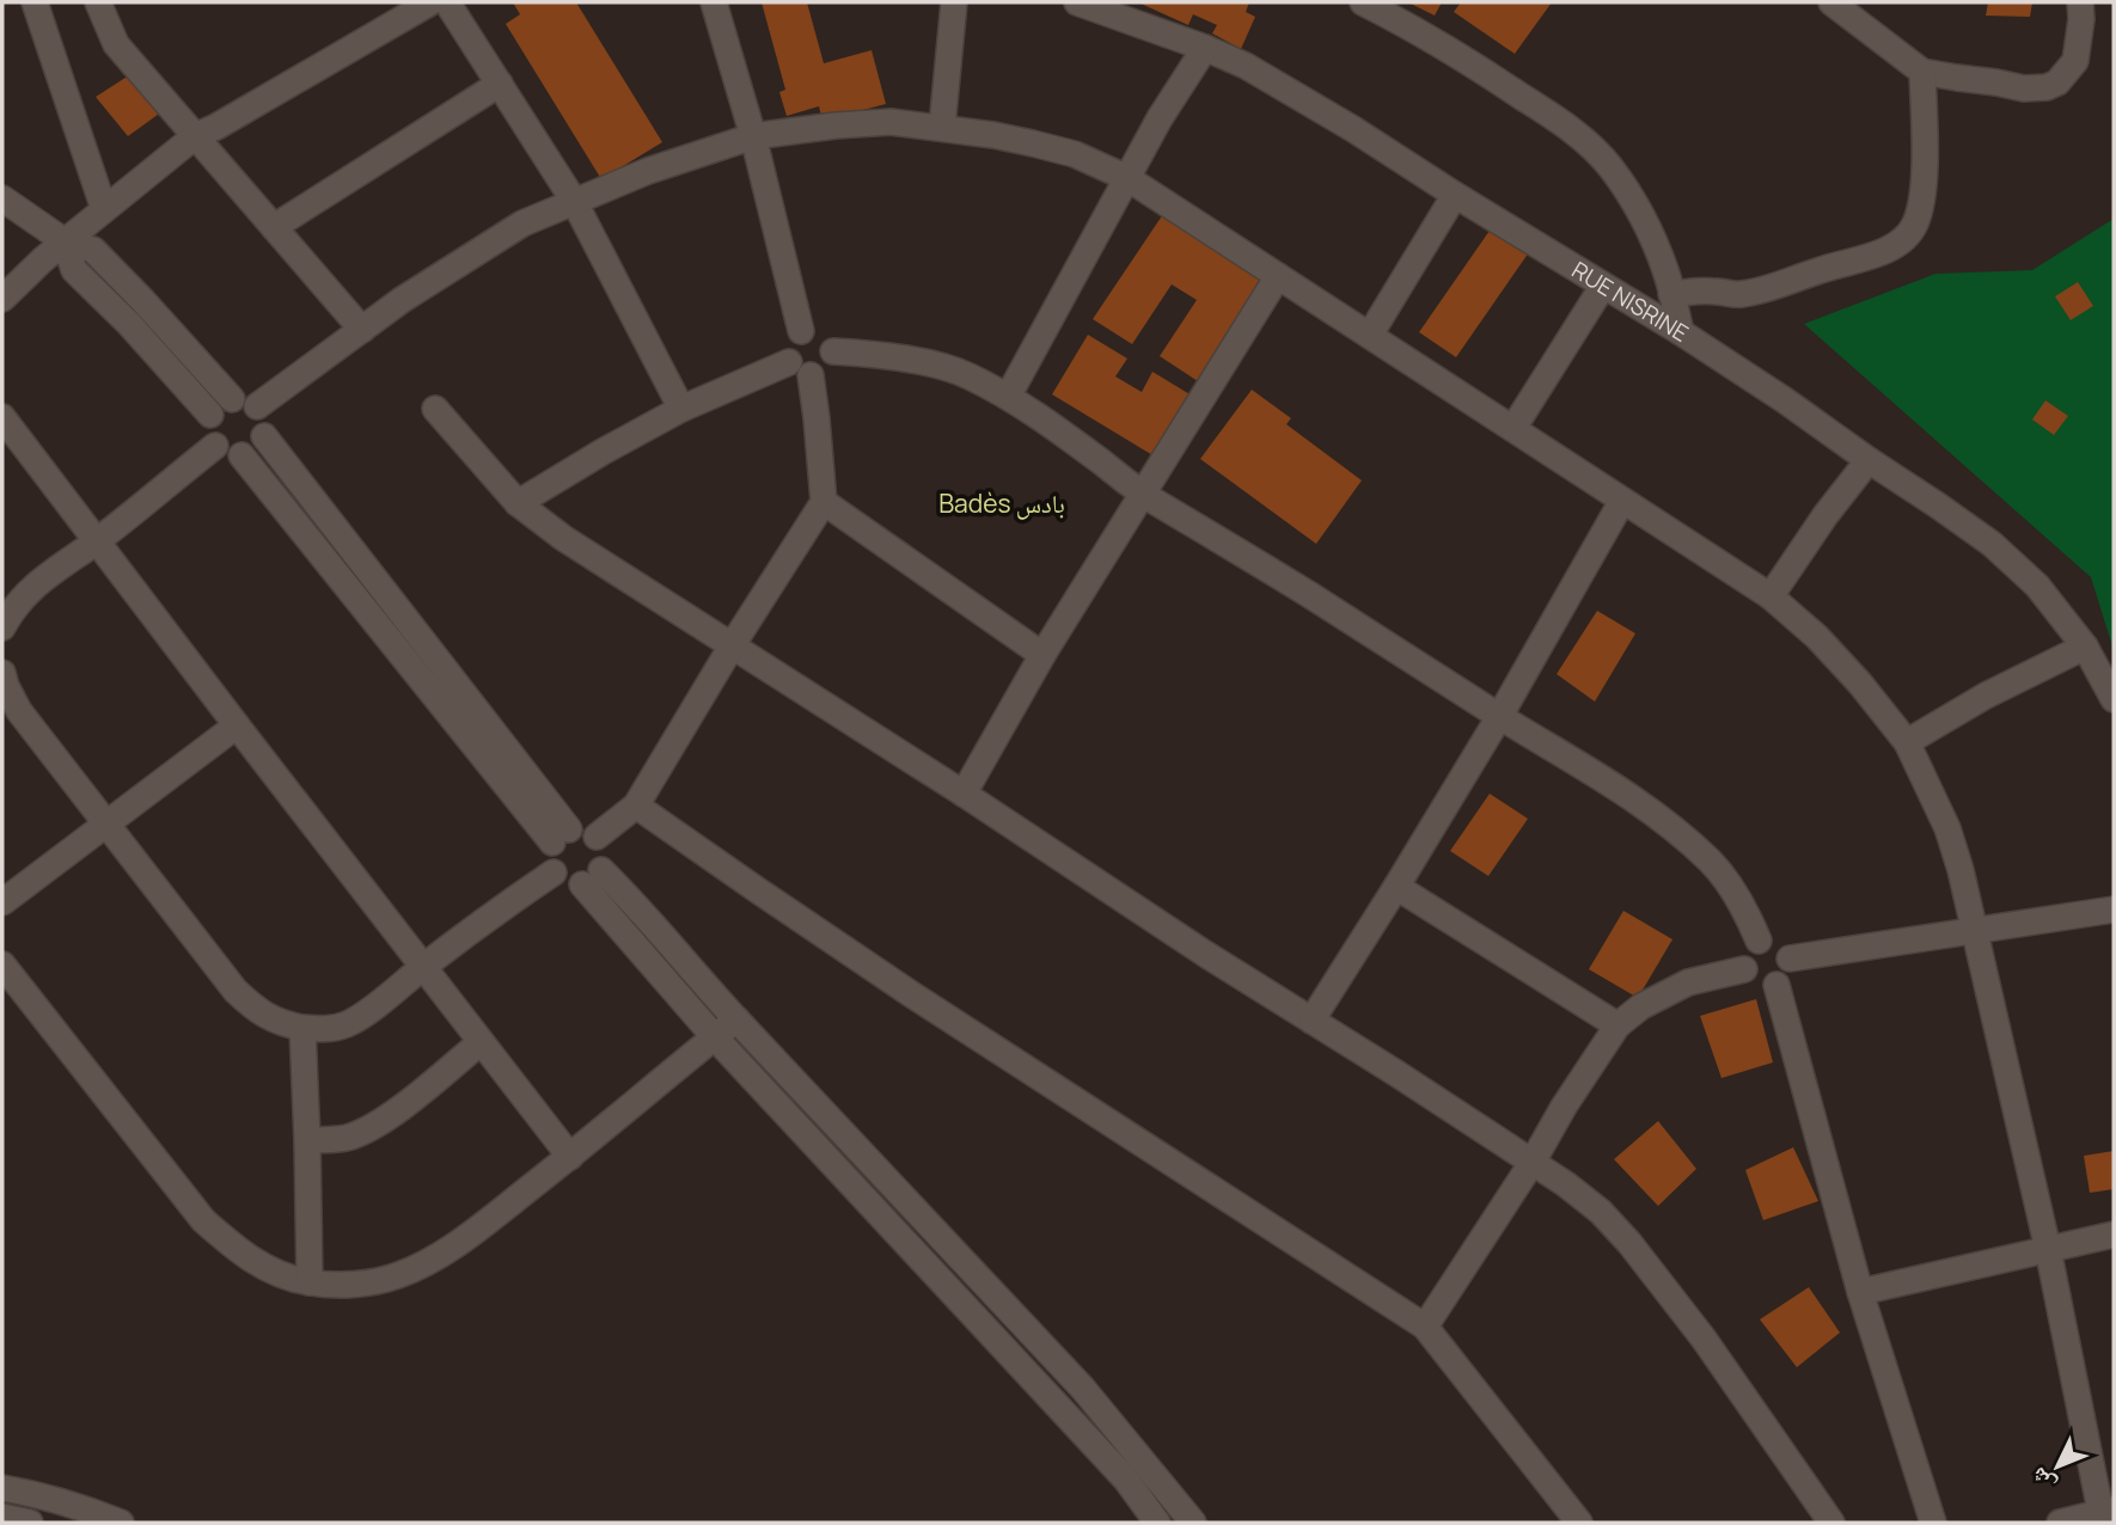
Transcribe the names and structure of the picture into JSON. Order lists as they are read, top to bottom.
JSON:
{
  "streets": {
    "street": ["RUE NISRINE"]
  },
  "districts": ["Badès بادس"],
  "north": "bottom left"
}
